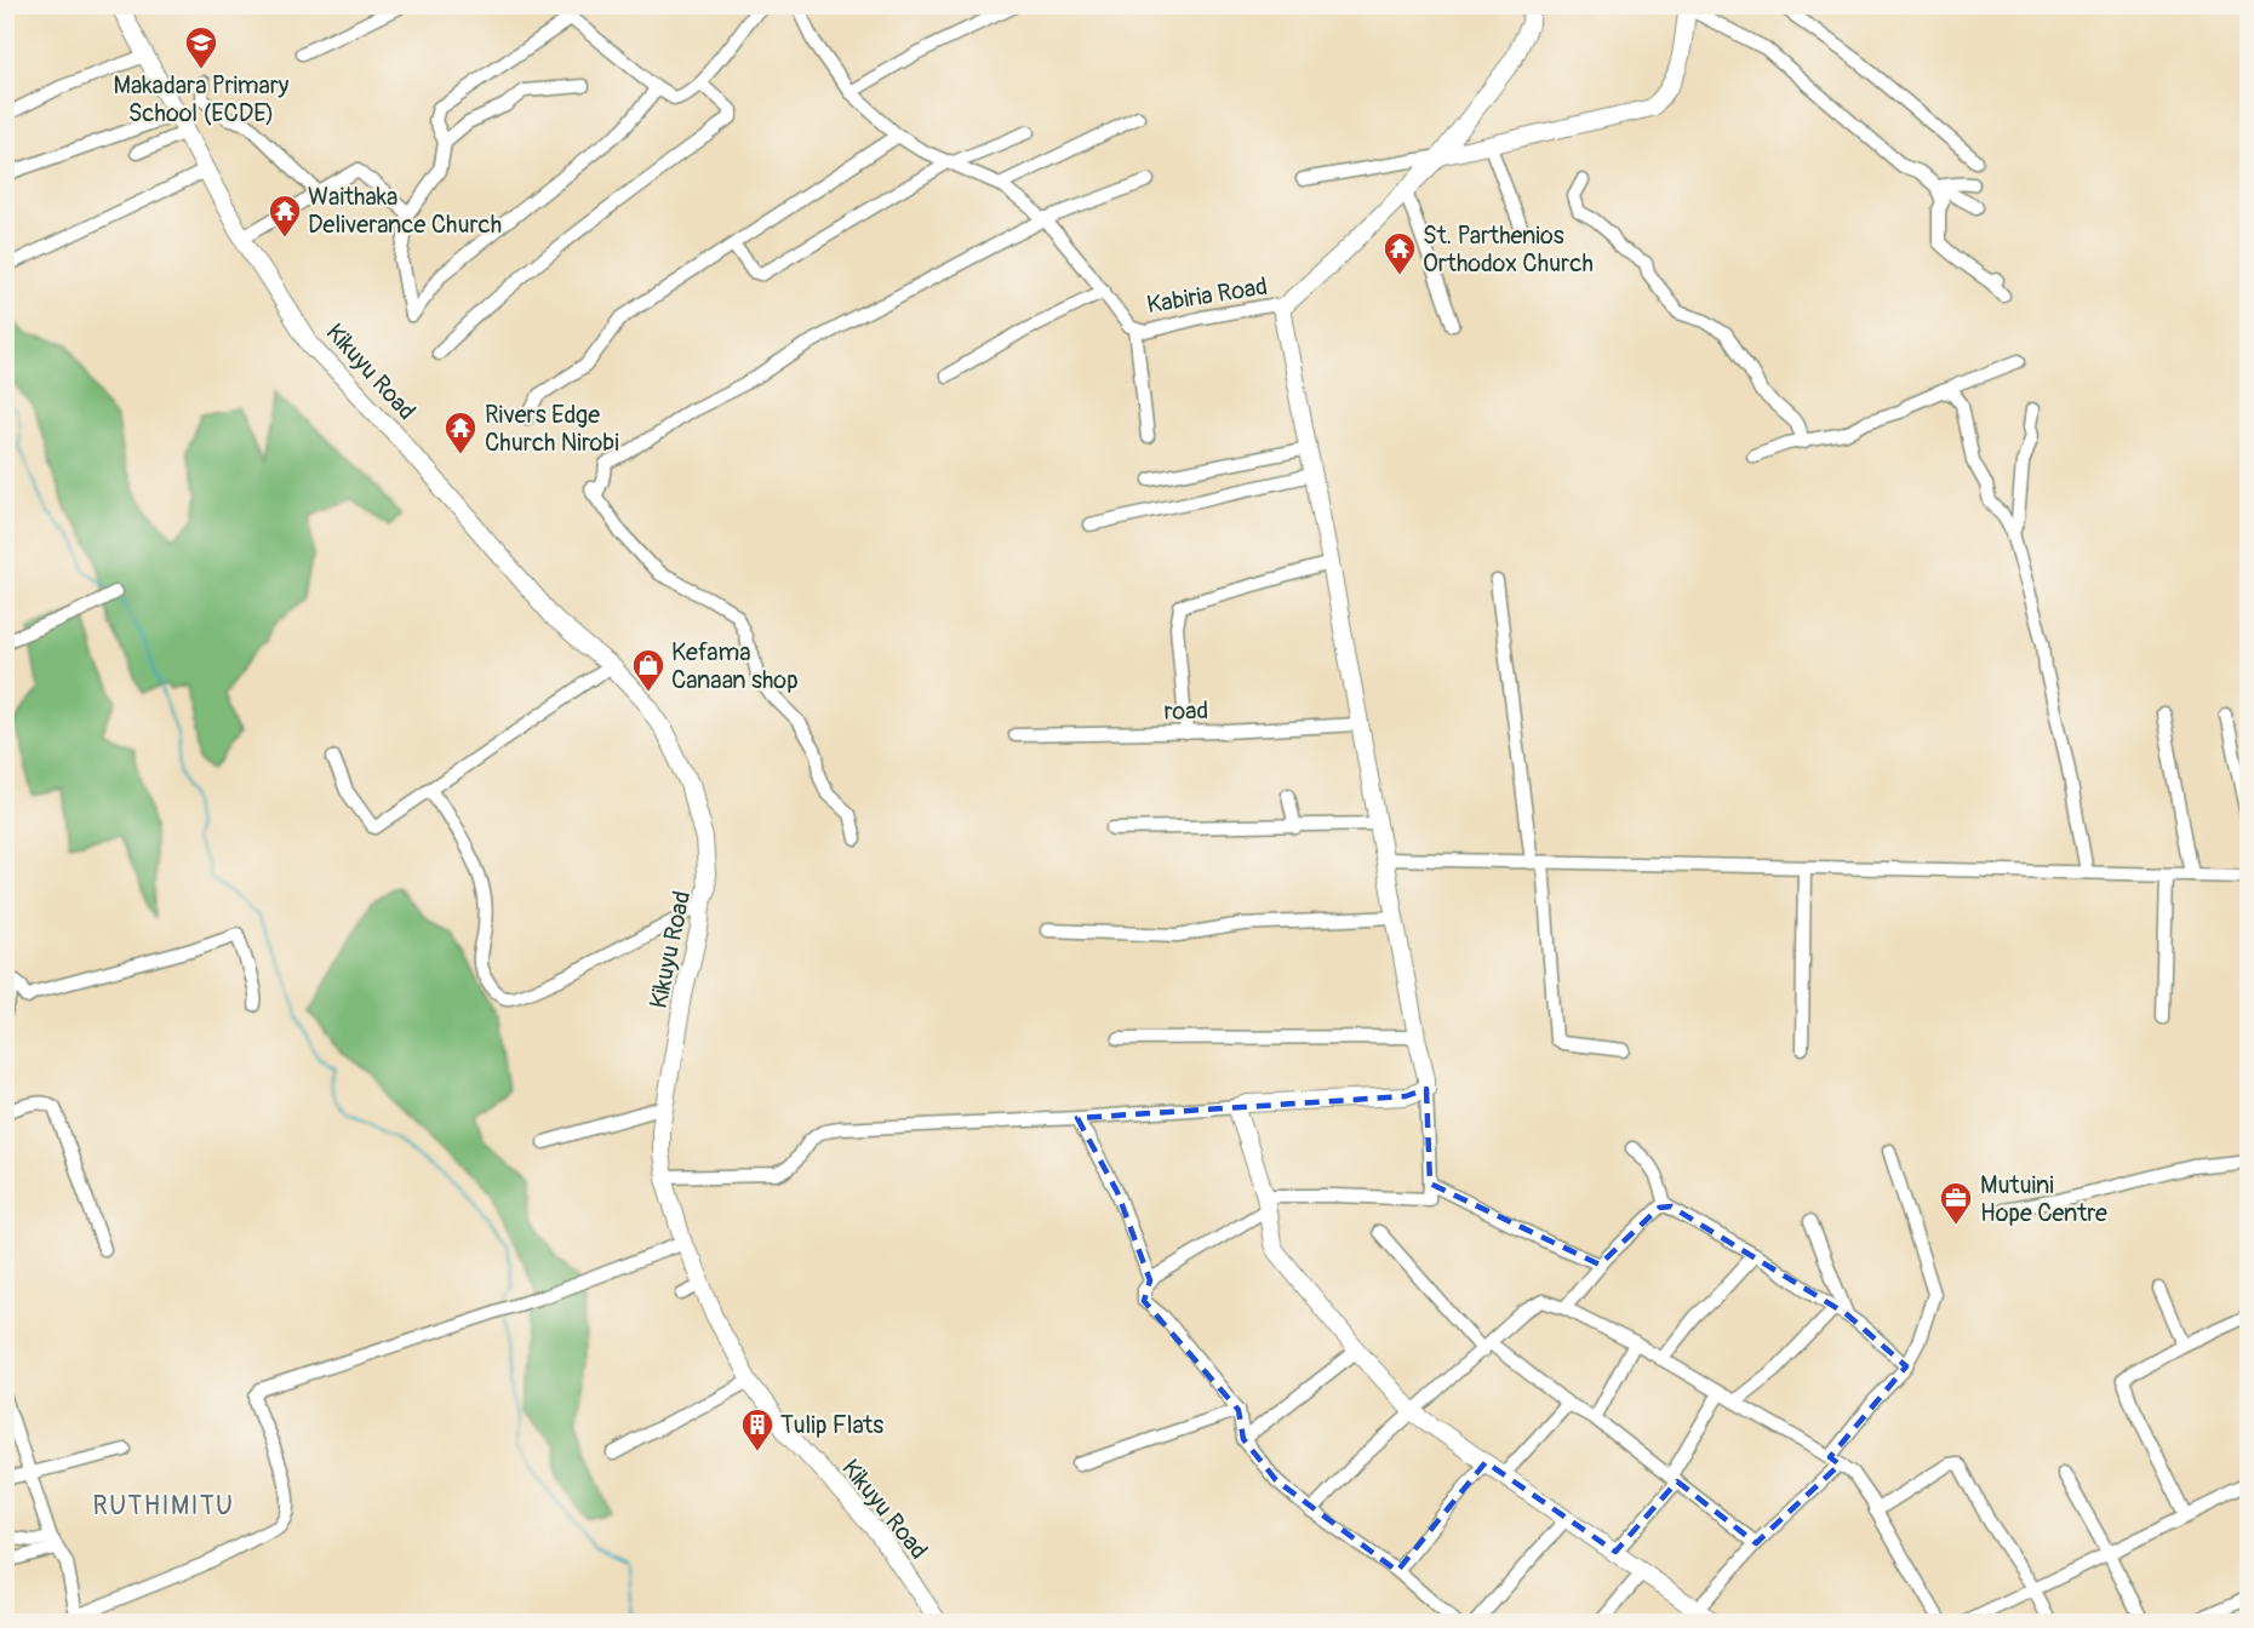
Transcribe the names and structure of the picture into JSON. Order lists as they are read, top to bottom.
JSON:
{
  "streets": {
    "main road": ["Kabiria Road", "Kikuyu Road"],
    "street": ["road"]
  },
  "districts": ["RUTHIMITU"],
  "places": {
    "school or university": ["Makadara Primary School (ECDE)"],
    "temple": ["Waithaka Deliverance Church", "St. Parthenios Orthodox Church", "Rivers Edge Church Nirobi"],
    "shop": ["Kefama Canaan shop"],
    "office": ["Mutuini Hope Centre"],
    "building": ["Tulip Flats"]
  }
}
